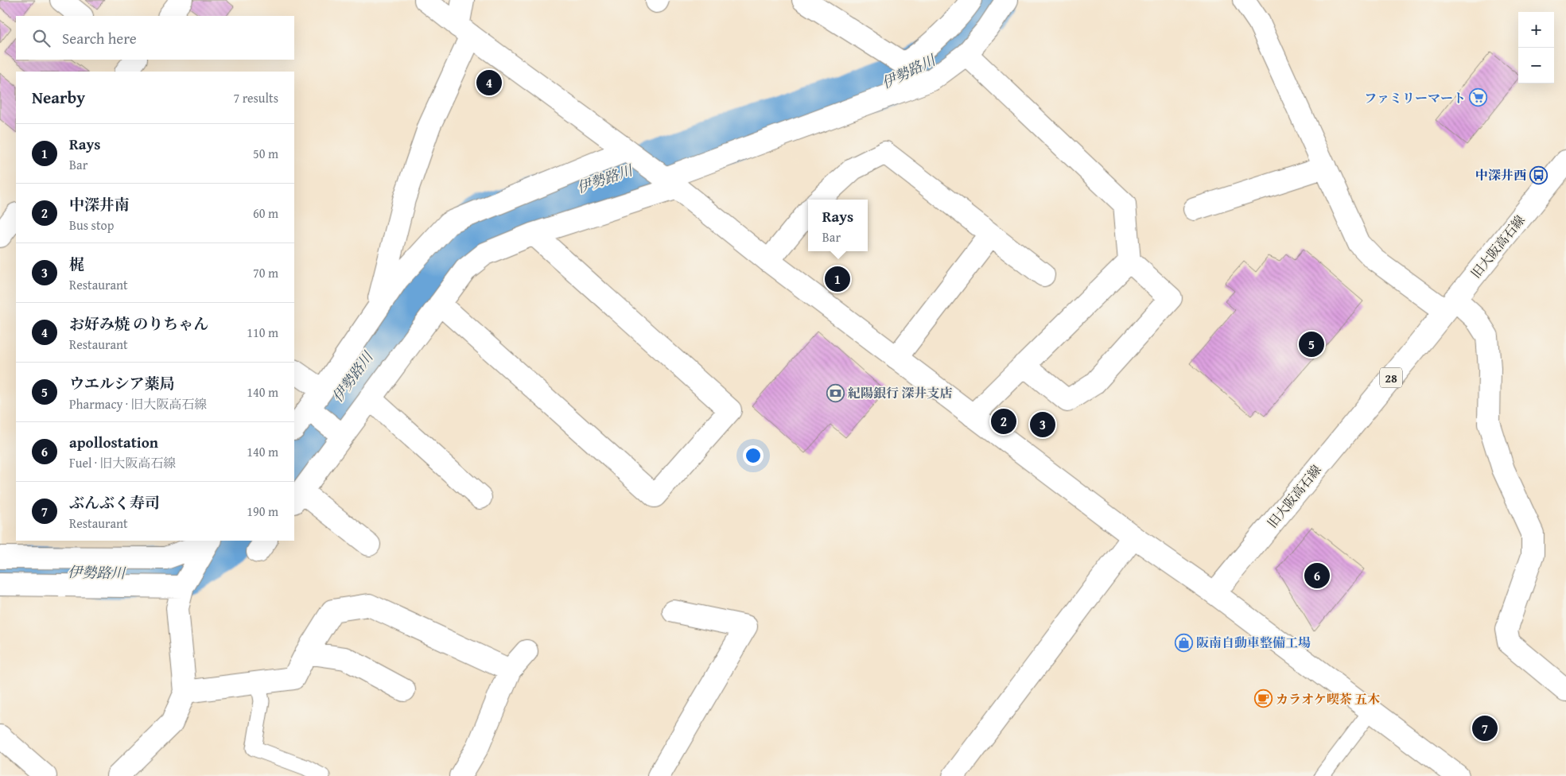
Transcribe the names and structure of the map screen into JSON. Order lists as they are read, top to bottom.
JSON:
{
  "streets": {
    "street": ["旧大阪高石線", "28"]
  },
  "water": ["伊勢路川"],
  "places": {
    "supermarket": ["ファミリーマート"],
    "bus stop": ["中深井西"],
    "bank": ["紀陽銀行 深井支店"],
    "shop": ["阪南自動車整備工場"],
    "cafe": ["カラオケ喫茶 五木"]
  },
  "page": {
    "map_buttons": ["+", "−"],
    "search": "Search here",
    "pins": [
      "4",
      "1",
      "5",
      "2",
      "3",
      "6",
      "7"
    ],
    "heading": ["Nearby", "7 results"],
    "list": [
      {
        "mark": "1",
        "name": "Rays",
        "note": "Bar",
        "value": "50 m"
      },
      {
        "mark": "2",
        "name": "中深井南",
        "note": "Bus stop",
        "value": "60 m"
      },
      {
        "mark": "3",
        "name": "梶",
        "note": "Restaurant",
        "value": "70 m"
      },
      {
        "mark": "4",
        "name": "お好み焼 のりちゃん",
        "note": "Restaurant",
        "value": "110 m"
      },
      {
        "mark": "5",
        "name": "ウエルシア薬局",
        "note": "Pharmacy · 旧大阪高石線",
        "value": "140 m"
      },
      {
        "mark": "6",
        "name": "apollostation",
        "note": "Fuel · 旧大阪高石線",
        "value": "140 m"
      },
      {
        "mark": "7",
        "name": "ぶんぶく寿司",
        "note": "Restaurant",
        "value": "190 m"
      }
    ],
    "popup": ["Rays", "Bar"]
  }
}
